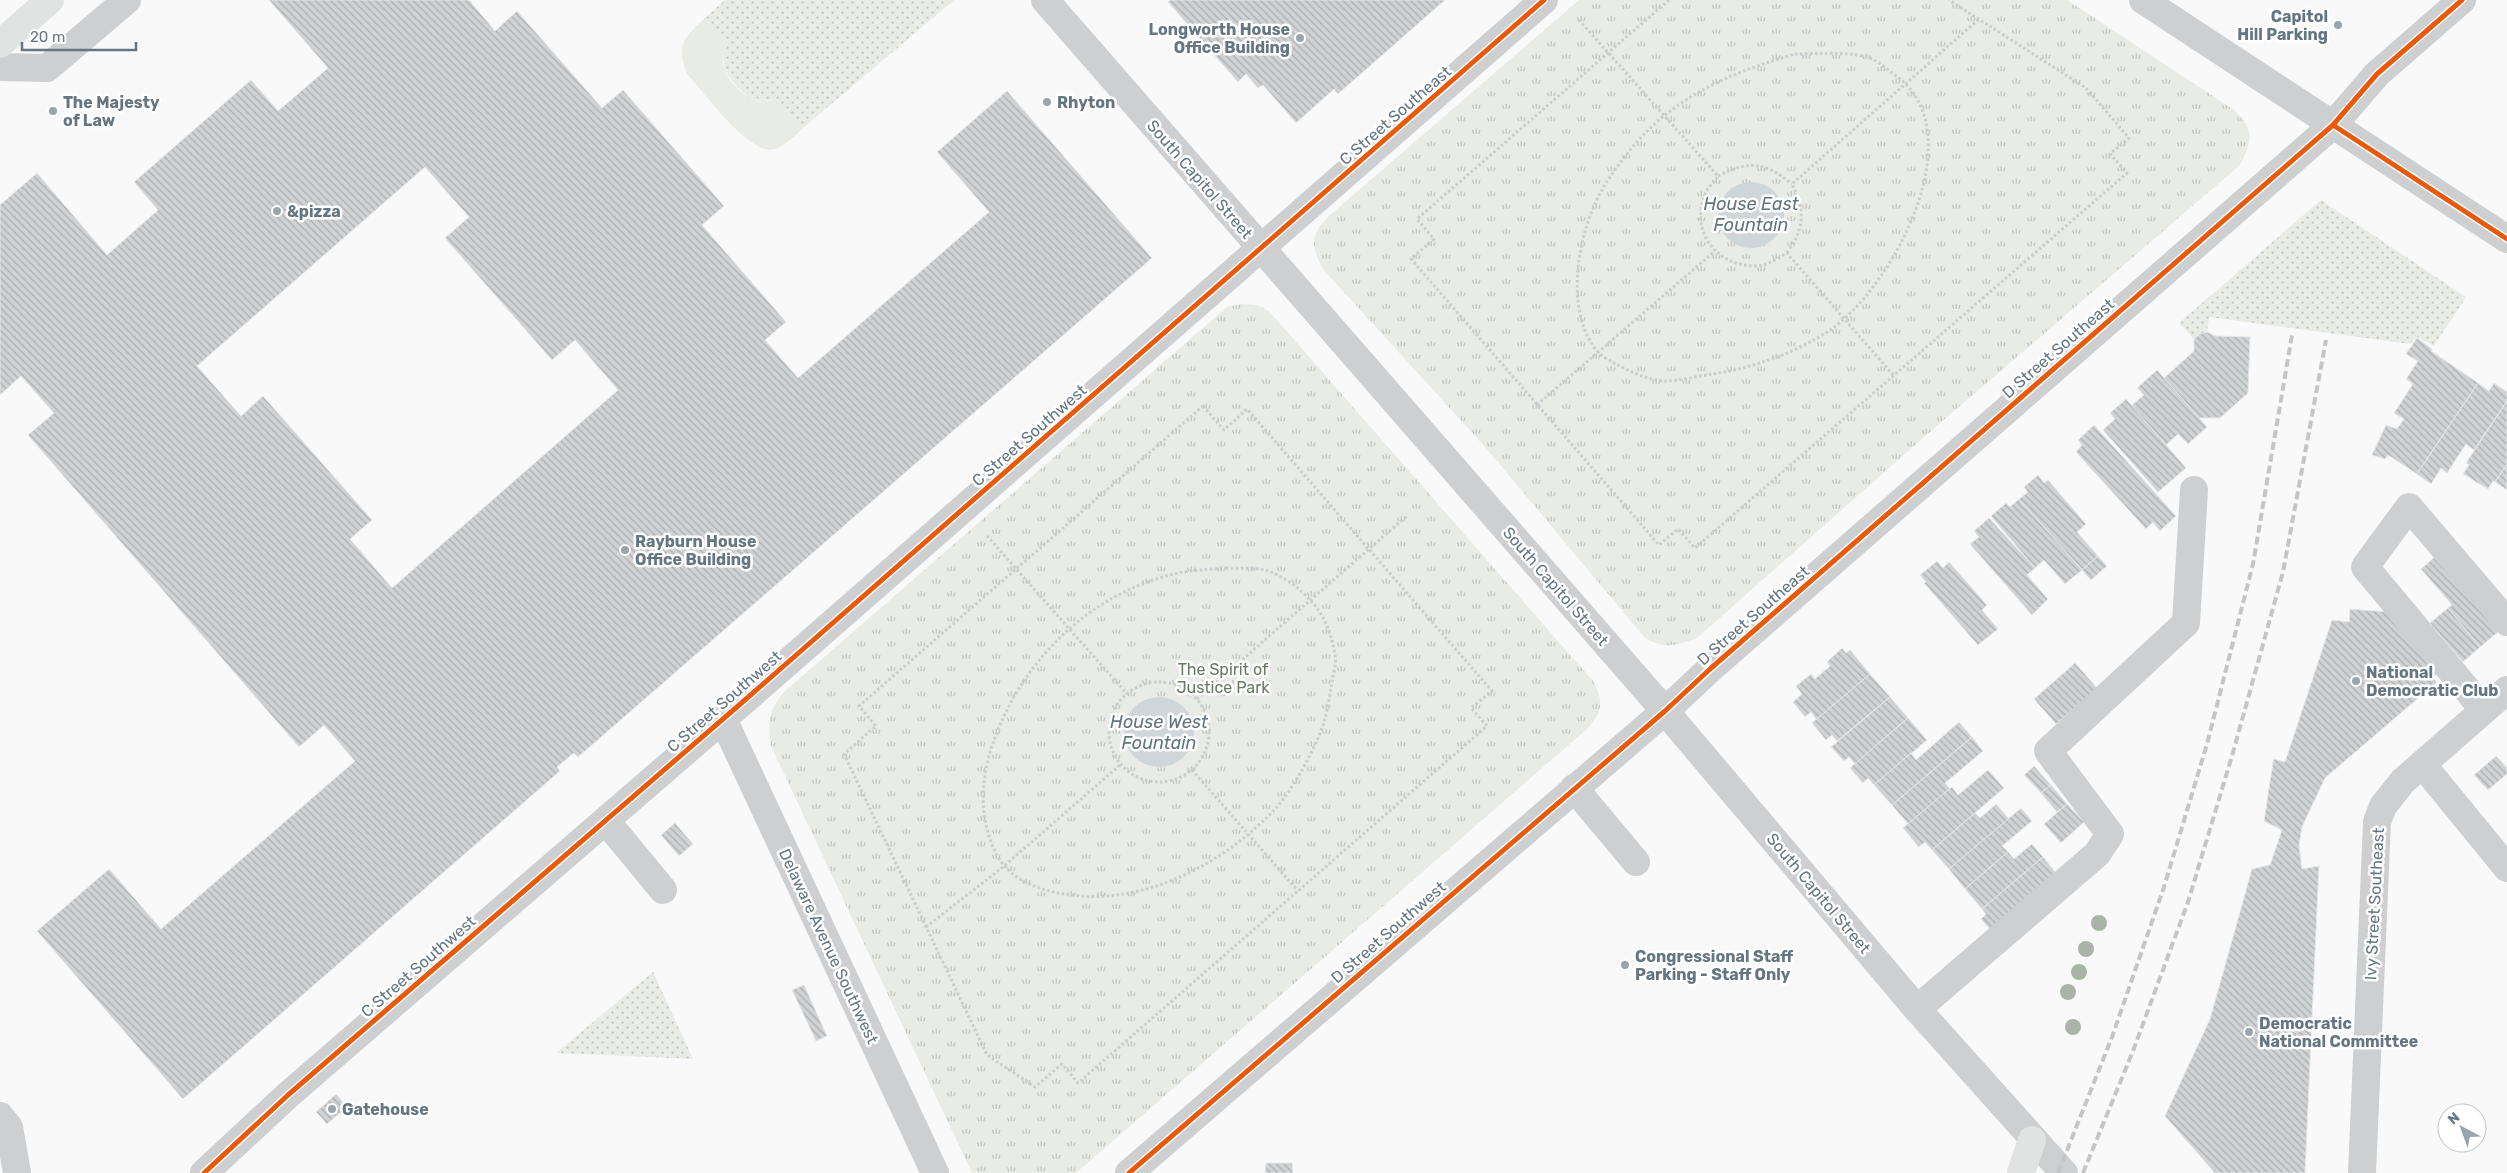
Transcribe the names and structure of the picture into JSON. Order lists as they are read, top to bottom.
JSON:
{
  "streets": {
    "street": [
      "C Street Southeast",
      "South Capitol Street",
      "D Street Southeast",
      "C Street Southwest",
      "Ivy Street Southeast",
      "D Street Southwest",
      "Delaware Avenue Southwest"
    ]
  },
  "crossings": [
    ["C Street Southeast", "South Capitol Street"],
    ["C Street Southeast", "C Street Southwest"],
    ["South Capitol Street", "D Street Southeast"],
    ["South Capitol Street", "C Street Southwest"],
    ["South Capitol Street", "D Street Southwest"],
    ["D Street Southeast", "D Street Southwest"],
    ["C Street Southwest", "Delaware Avenue Southwest"]
  ],
  "water": ["House East Fountain", "House West Fountain"],
  "parks": ["The Spirit of Justice Park"],
  "places": [
    "Capitol Hill Parking",
    "Longworth House Office Building",
    "Rhyton",
    "The Majesty of Law",
    "&pizza",
    "Rayburn House Office Building",
    "National Democratic Club",
    "Congressional Staff Parking - Staff Only",
    "Democratic National Committee",
    "Gatehouse"
  ],
  "scale_bar": "20 m",
  "north": "top left"
}
